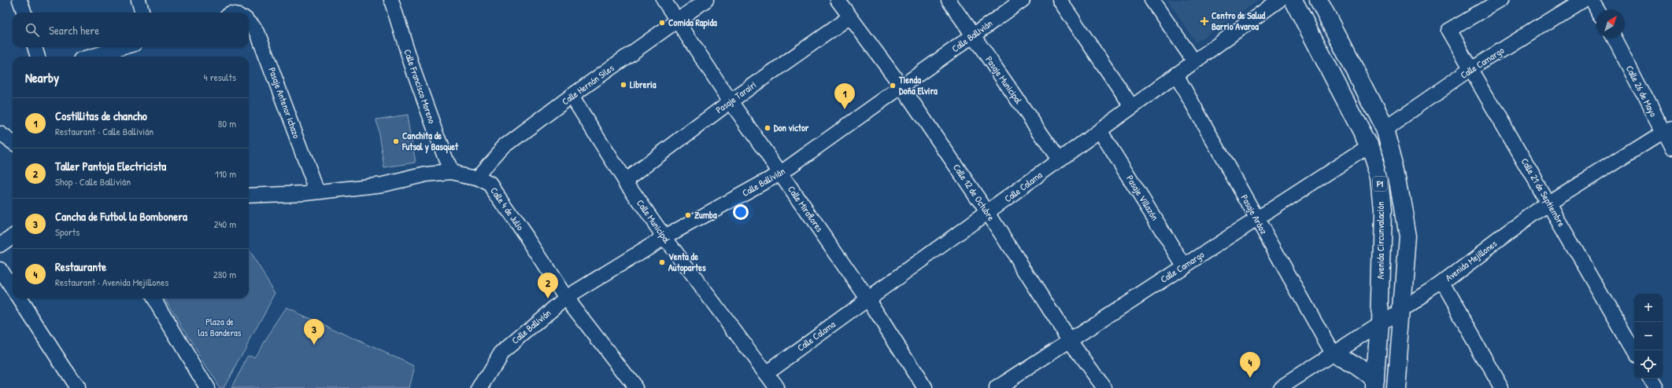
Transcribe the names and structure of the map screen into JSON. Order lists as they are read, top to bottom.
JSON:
{
  "streets": {
    "highway": ["F1", "Avenida Circunvalación"],
    "street": [
      "Calle Ballivián",
      "Calle Camargo",
      "Pasaje Municipal",
      "Calle Hernán Siles",
      "Calle Francisco Moreno",
      "Calle 26 de Mayo",
      "Pasaje Tarairi",
      "Pasaje Antenor Ichazo",
      "Calle Calama",
      "Calle 12 de Octubre",
      "Calle 21 de Septiembre",
      "Pasaje Villazón",
      "Calle 4 de Julio",
      "Calle Miraflores",
      "Pasaje Aráoz",
      "Calle Municipal",
      "Avenida Mejillones"
    ]
  },
  "crossings": [
    ["Calle Ballivián", "Pasaje Municipal"],
    ["Calle Ballivián", "Calle 12 de Octubre"],
    ["Calle Ballivián", "Calle 4 de Julio"],
    ["Calle Ballivián", "Calle Miraflores"],
    ["Calle Ballivián", "Calle Municipal"],
    ["Calle Camargo", "F1"],
    ["Calle Camargo", "Calle 12 de Octubre"],
    ["Calle Camargo", "Calle 21 de Septiembre"],
    ["Calle Camargo", "Pasaje Villazón"],
    ["Calle Camargo", "Pasaje Aráoz"],
    ["Calle Camargo", "Avenida Circunvalación"],
    ["Pasaje Municipal", "Calle Calama"],
    ["Calle Hernán Siles", "Calle 4 de Julio"],
    ["Calle Hernán Siles", "Calle Miraflores"],
    ["Calle Hernán Siles", "Calle Municipal"],
    ["Calle Francisco Moreno", "Calle 4 de Julio"],
    ["Calle 26 de Mayo", "Avenida Mejillones"],
    ["Pasaje Tarairi", "Calle 12 de Octubre"],
    ["Pasaje Tarairi", "Calle Miraflores"],
    ["Pasaje Tarairi", "Calle Municipal"],
    ["Pasaje Antenor Ichazo", "Calle 4 de Julio"],
    ["F1", "Avenida Mejillones"],
    ["Calle Calama", "Calle 12 de Octubre"],
    ["Calle Calama", "Pasaje Villazón"],
    ["Calle Calama", "Calle Miraflores"],
    ["Calle Calama", "Pasaje Aráoz"],
    ["Calle Calama", "Calle Municipal"],
    ["Calle 21 de Septiembre", "Avenida Mejillones"],
    ["Pasaje Aráoz", "Avenida Mejillones"],
    ["Avenida Circunvalación", "Avenida Mejillones"]
  ],
  "parks": ["Plaza de las Banderas"],
  "places": {
    "health": ["Centro de Salud Barrio Avaroa"],
    "other": [
      "Comida Rapida",
      "Libreria",
      "Tienda Doña Elvira",
      "Don victor",
      "Canchita de Futsal y Basquet",
      "Zumba",
      "Venta de Autopartes"
    ]
  },
  "north": "top right",
  "page": {
    "search": "Search here",
    "heading": ["Nearby", "4 results"],
    "pins": [
      "1",
      "2",
      "3",
      "4"
    ],
    "list": [
      {
        "mark": "1",
        "name": "Costillitas de chancho",
        "note": "Restaurant · Calle Ballivián",
        "value": "80 m"
      },
      {
        "mark": "2",
        "name": "Taller Pantoja Electricista",
        "note": "Shop · Calle Ballivián",
        "value": "110 m"
      },
      {
        "mark": "3",
        "name": "Cancha de Futbol la Bombonera",
        "note": "Sports",
        "value": "240 m"
      },
      {
        "mark": "4",
        "name": "Restaurante",
        "note": "Restaurant · Avenida Mejillones",
        "value": "280 m"
      }
    ],
    "map_buttons": ["+", "−"]
  }
}
